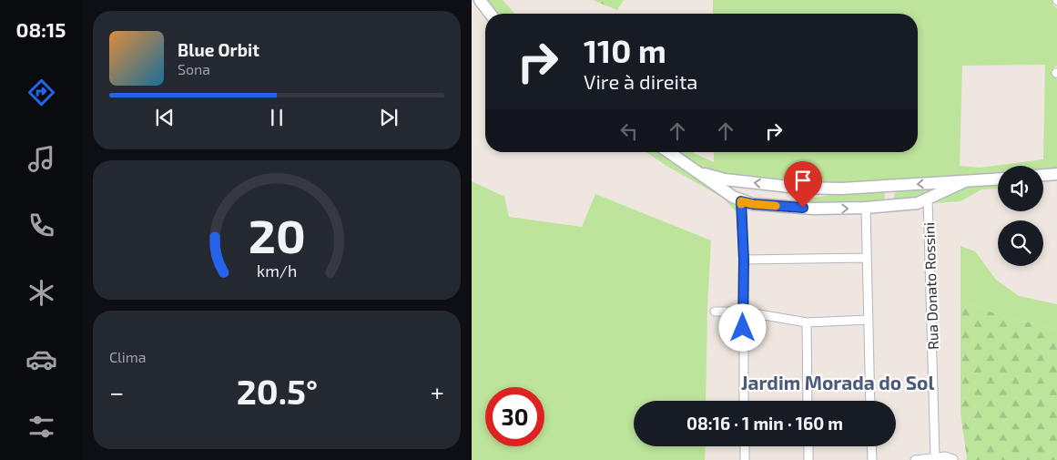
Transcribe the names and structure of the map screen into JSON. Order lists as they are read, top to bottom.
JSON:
{
  "streets": {
    "street": ["Rua Donato Rossini"]
  },
  "districts": ["Jardim Morada do Sol"],
  "page": {
    "tabs": "08:15",
    "turn": ["110 m", "Vire à direita"],
    "song": ["Blue Orbit", "Sona"],
    "tile": "Clima",
    "heat": ["−", "20.5°", "+"],
    "limit": "30",
    "trip": "08:16 · 1 min · 160 m",
    "gauge": ["20", "km/h"]
  }
}
